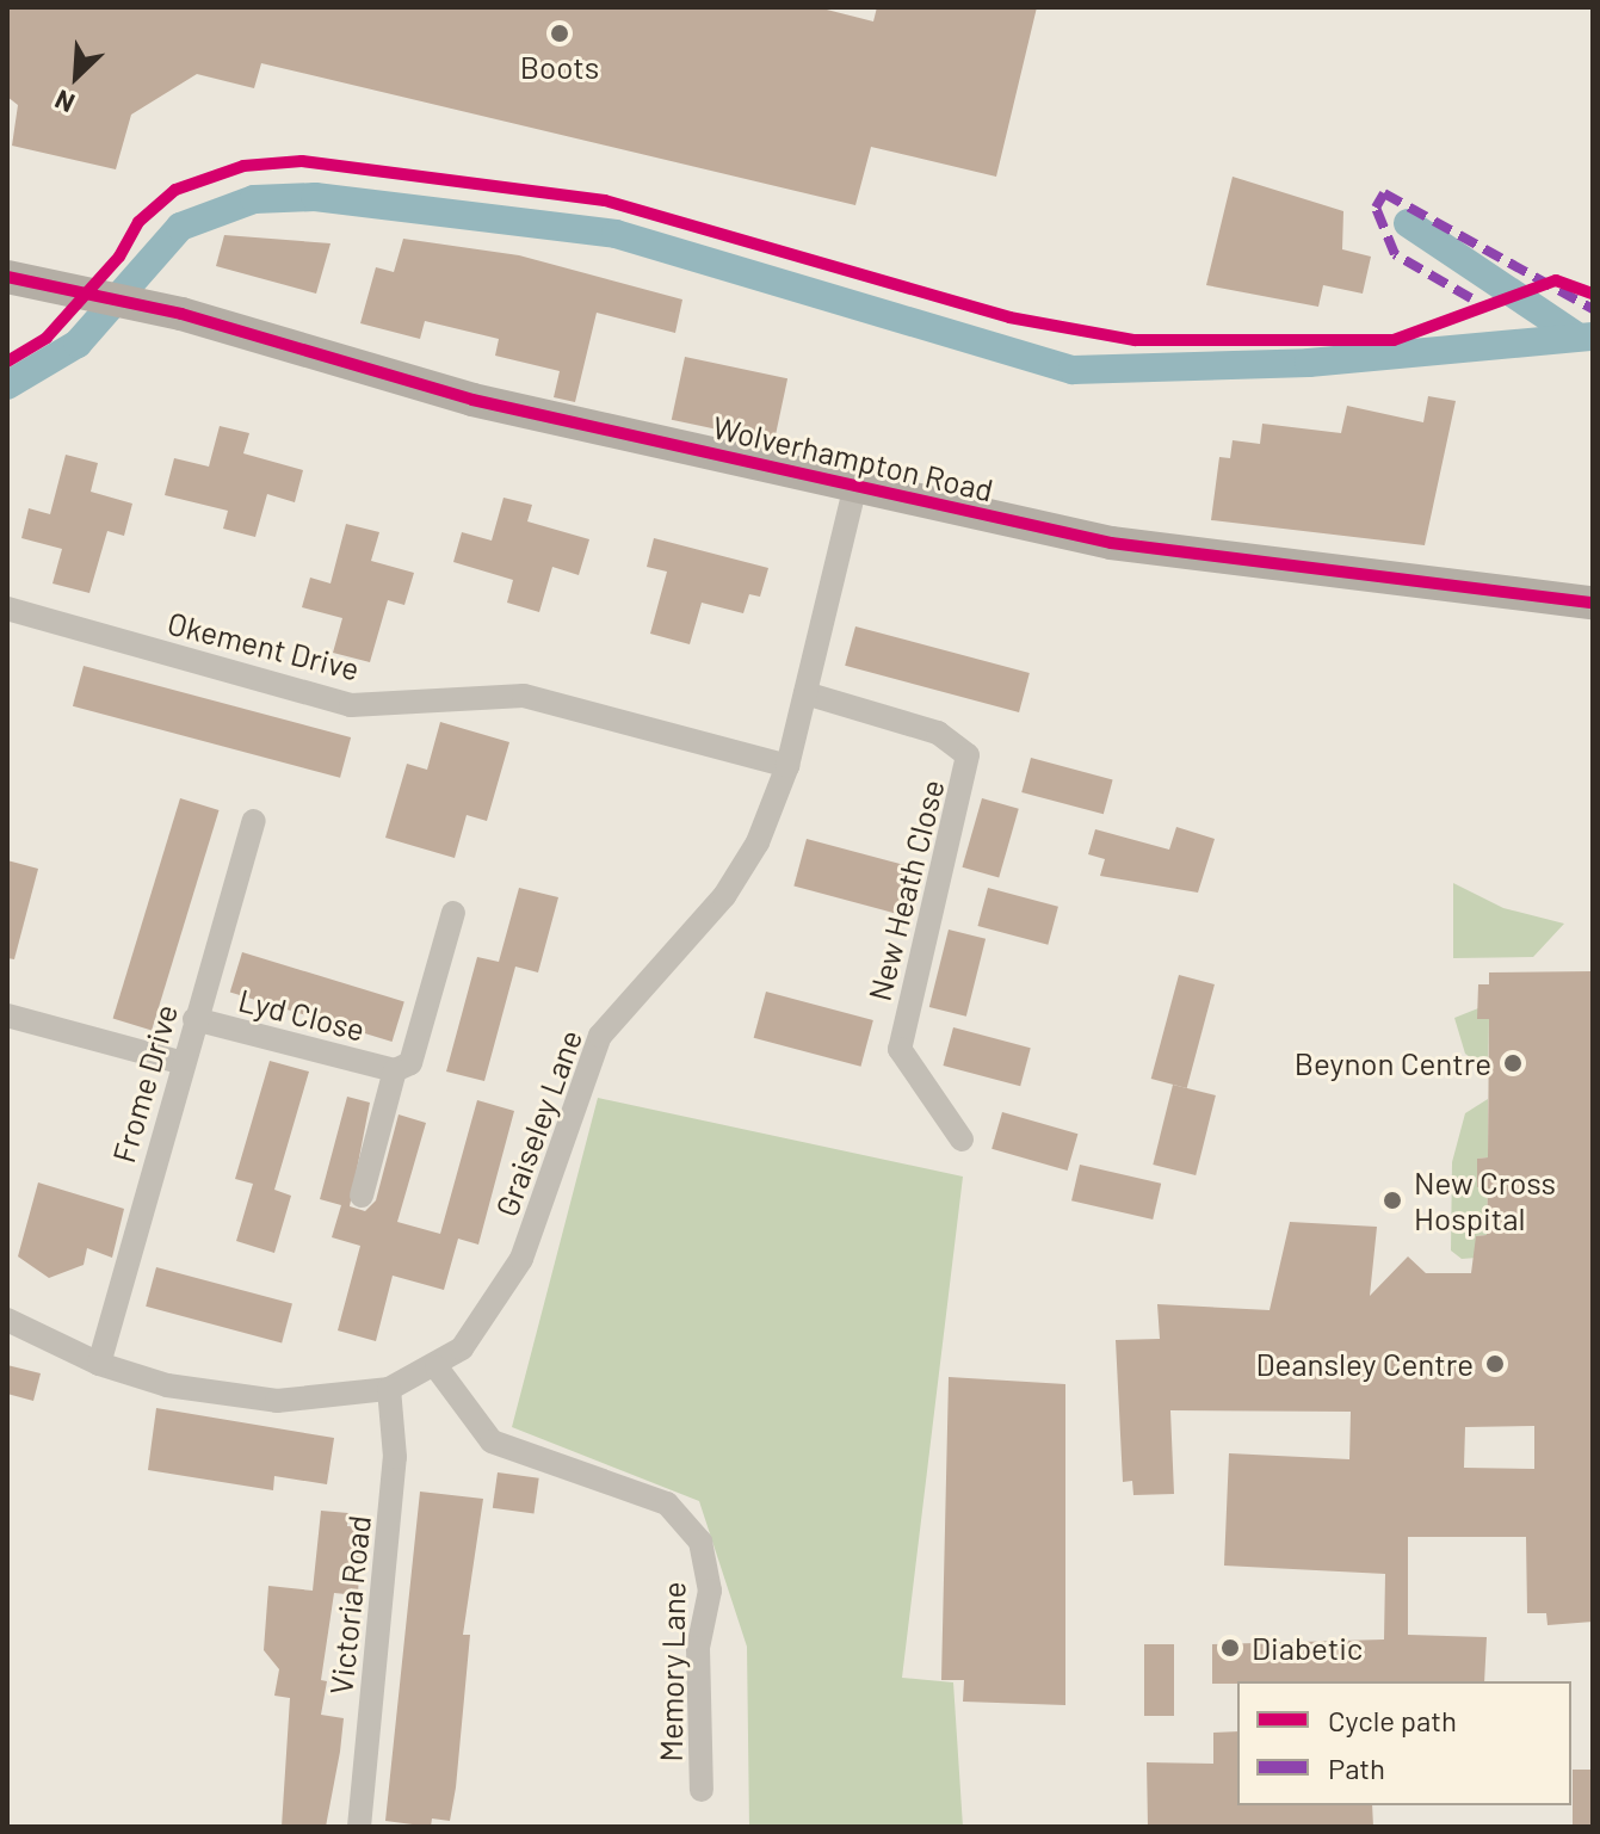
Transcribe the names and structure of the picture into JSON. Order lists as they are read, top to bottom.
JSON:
{
  "streets": {
    "street": [
      "Wolverhampton Road",
      "Okement Drive",
      "New Heath Close",
      "Lyd Close",
      "Frome Drive",
      "Graiseley Lane",
      "Victoria Road",
      "Memory Lane"
    ]
  },
  "crossings": [
    ["Wolverhampton Road", "Graiseley Lane"],
    ["Okement Drive", "Graiseley Lane"],
    ["New Heath Close", "Graiseley Lane"],
    ["Lyd Close", "Frome Drive"],
    ["Frome Drive", "Graiseley Lane"],
    ["Graiseley Lane", "Victoria Road"],
    ["Graiseley Lane", "Memory Lane"]
  ],
  "places": [
    "Boots",
    "Beynon Centre",
    "New Cross Hospital",
    "Deansley Centre",
    "Diabetic"
  ],
  "legend": ["Cycle path", "Path"],
  "north": "bottom left"
}
